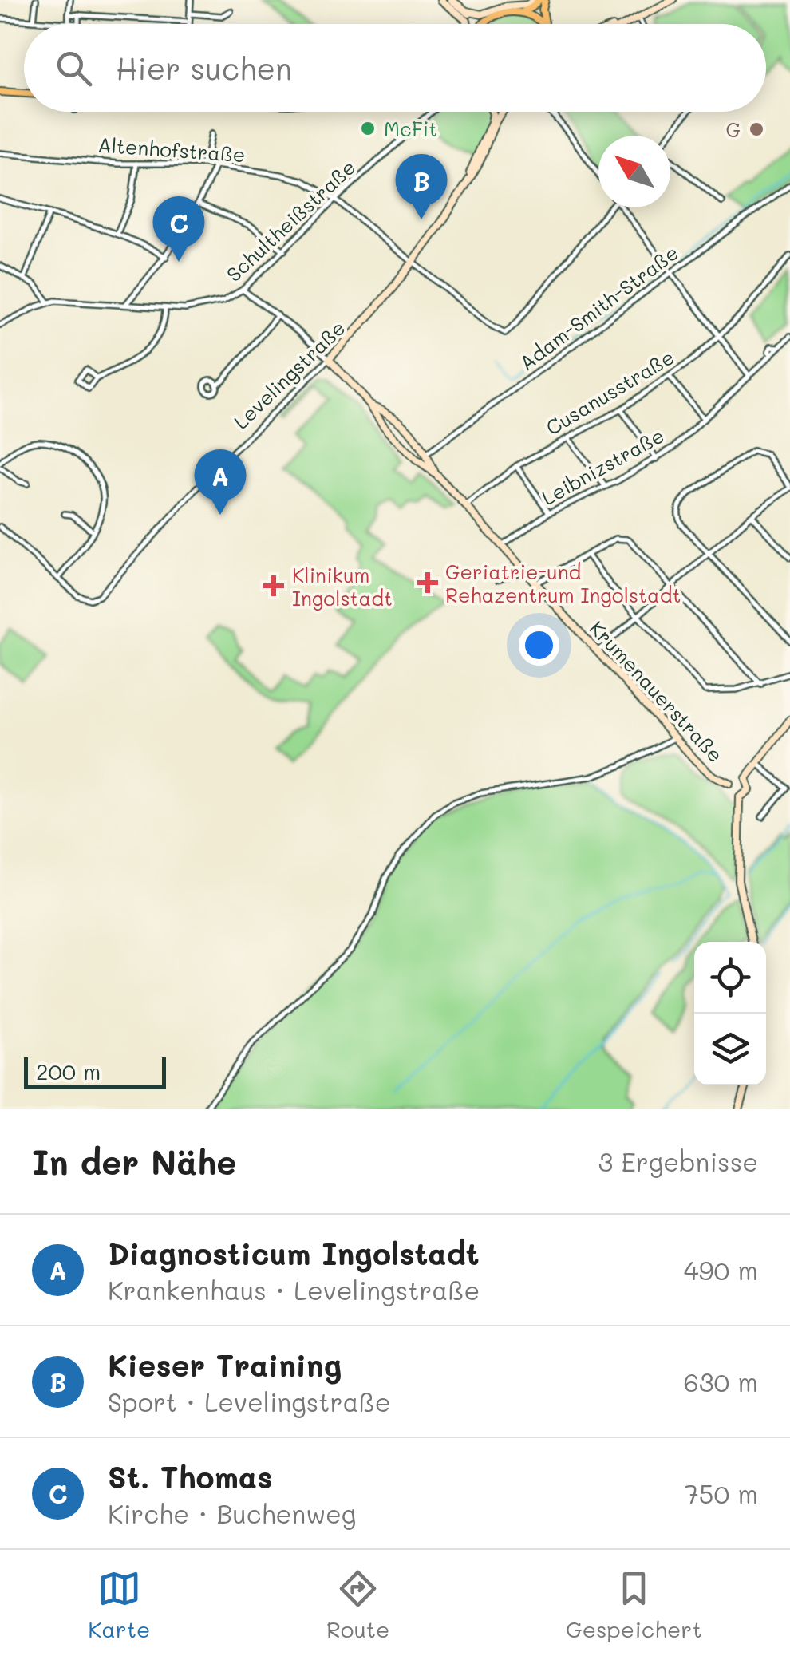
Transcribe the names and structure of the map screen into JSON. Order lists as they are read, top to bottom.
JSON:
{
  "streets": {
    "street": [
      "Altenhofstraße",
      "Schultheißstraße",
      "Adam-Smith-Straße",
      "Levelingstraße",
      "Cusanusstraße",
      "Leibnizstraße",
      "Krumenauerstraße"
    ]
  },
  "crossings": [
    ["Altenhofstraße", "Schultheißstraße"],
    ["Altenhofstraße", "Levelingstraße"],
    ["Adam-Smith-Straße", "Krumenauerstraße"],
    ["Levelingstraße", "Krumenauerstraße"],
    ["Cusanusstraße", "Krumenauerstraße"],
    ["Leibnizstraße", "Krumenauerstraße"]
  ],
  "places": {
    "other": ["McFit", "G"],
    "health": ["Geriatrie-und Rehazentrum Ingolstadt", "Klinikum Ingolstadt"]
  },
  "scale_bar": "200 m",
  "north": "top left",
  "page": {
    "search": "Hier suchen",
    "pins": ["B", "C", "A"],
    "scale": "200 m",
    "heading": ["In der Nähe", "3 Ergebnisse"],
    "list": [
      {
        "mark": "A",
        "name": "Diagnosticum Ingolstadt",
        "note": "Krankenhaus · Levelingstraße",
        "value": "490 m"
      },
      {
        "mark": "B",
        "name": "Kieser Training",
        "note": "Sport · Levelingstraße",
        "value": "630 m"
      },
      {
        "mark": "C",
        "name": "St. Thomas",
        "note": "Kirche · Buchenweg",
        "value": "750 m"
      }
    ],
    "nav": ["Karte", "Route", "Gespeichert"]
  }
}
